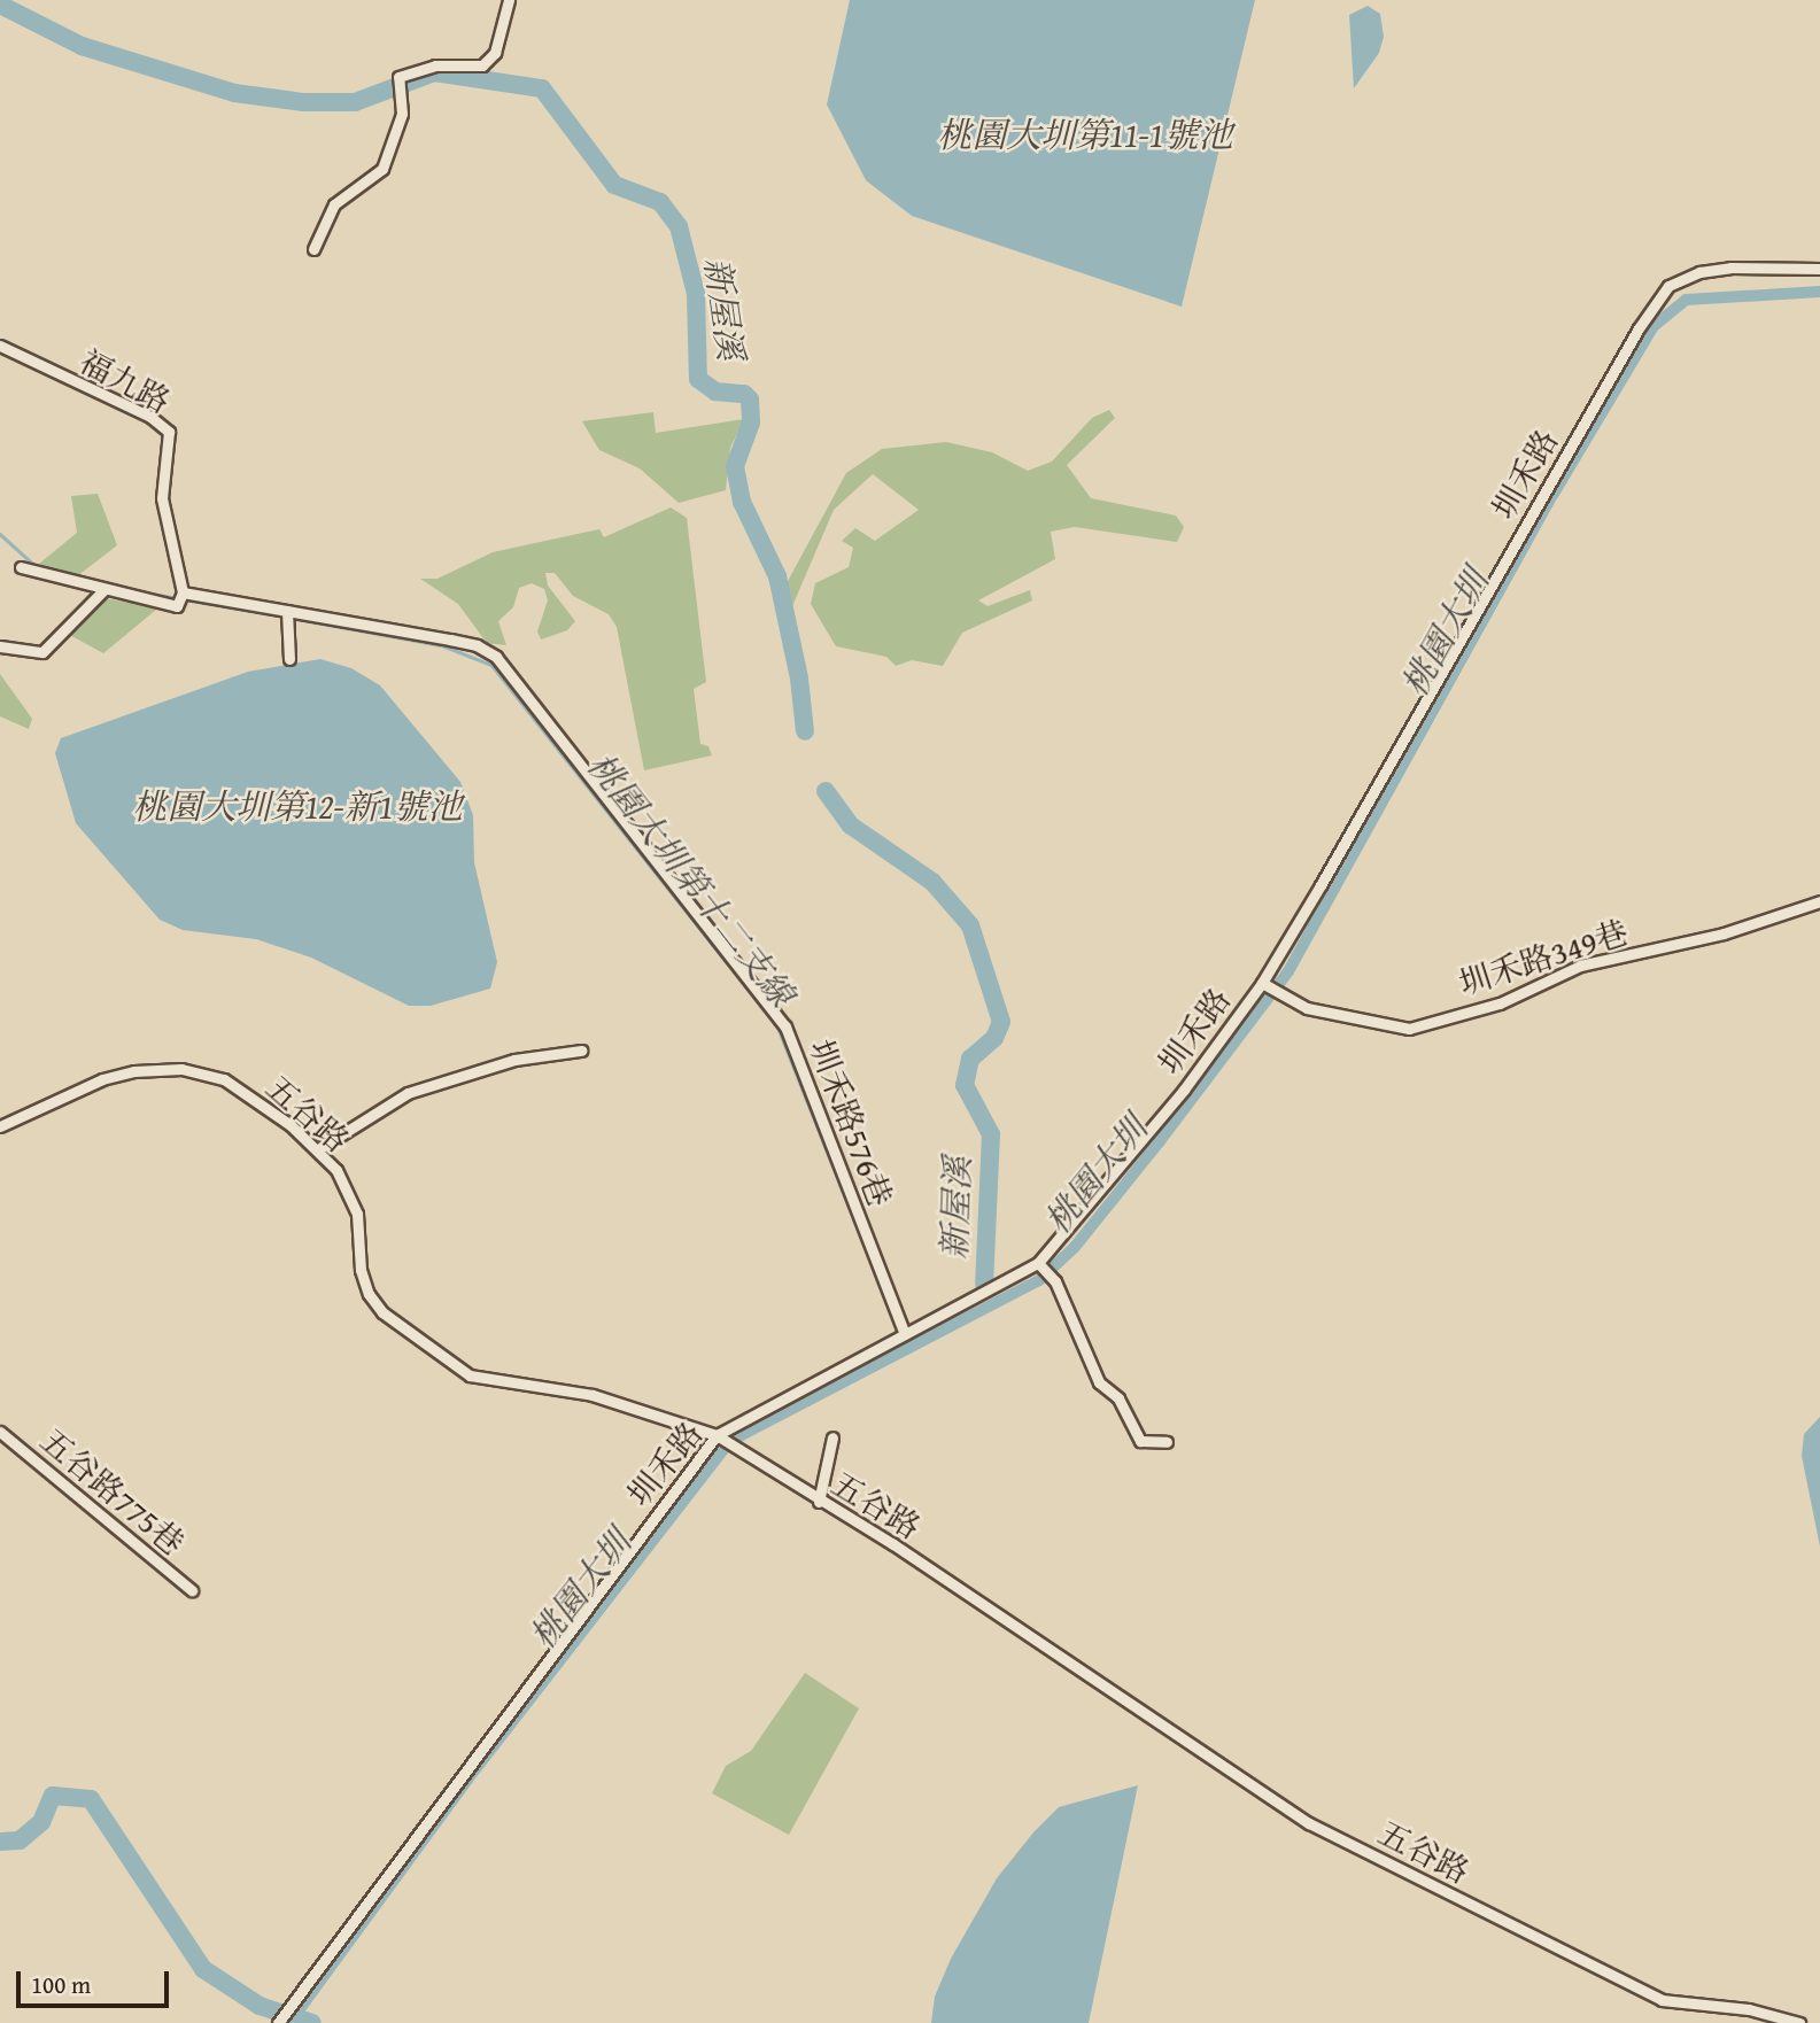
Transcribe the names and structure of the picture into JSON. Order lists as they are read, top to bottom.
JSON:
{
  "streets": {
    "street": [
      "福九路",
      "圳禾路",
      "圳禾路349巷",
      "五谷路",
      "圳禾路576巷",
      "五谷路775巷"
    ]
  },
  "crossings": [
    ["福九路", "圳禾路576巷"],
    ["圳禾路", "圳禾路349巷"],
    ["圳禾路", "五谷路"],
    ["圳禾路", "圳禾路576巷"]
  ],
  "water": [
    "桃園大圳第11-1號池",
    "新屋溪",
    "桃園大圳",
    "桃園大圳第12-新1號池",
    "桃園大圳第十二支線"
  ],
  "scale_bar": "100 m"
}
